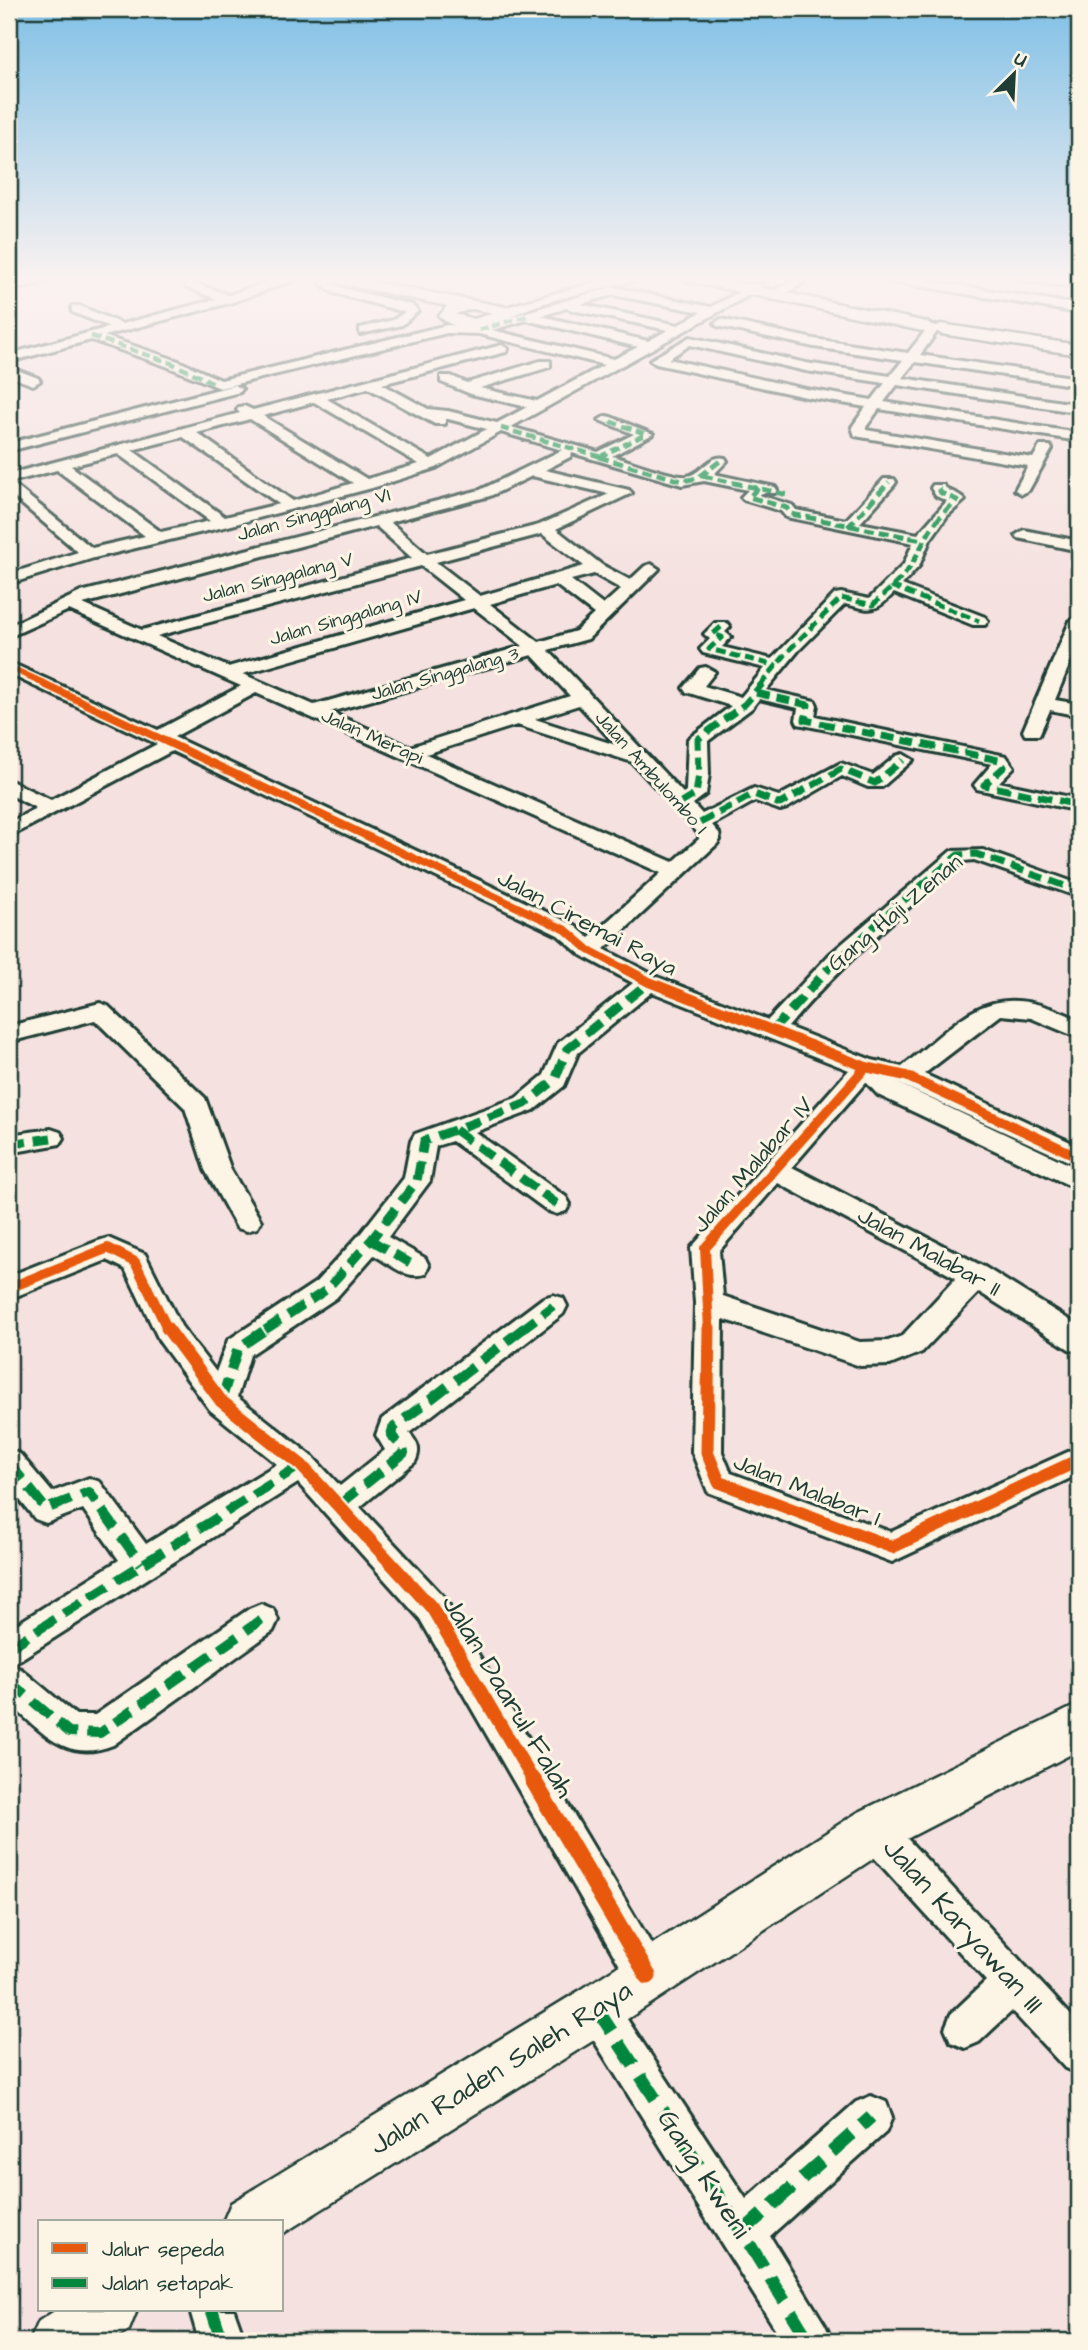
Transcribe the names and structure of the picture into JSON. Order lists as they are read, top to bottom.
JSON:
{
  "streets": {
    "main road": ["Jalan Raden Saleh Raya"],
    "street": [
      "Jalan Singgalang VI",
      "Jalan Singgalang V",
      "Jalan Singgalang IV",
      "Jalan Singgalang 3",
      "Jalan Merapi",
      "Jalan Ambulombo I",
      "Gang Haji Zenan",
      "Jalan Ciremai Raya",
      "Jalan Malabar IV",
      "Jalan Malabar II",
      "Jalan Malabar I",
      "Jalan Daarul Falah",
      "Jalan Karyawan III",
      "Gang Kweni"
    ]
  },
  "crossings": [
    ["Jalan Singgalang VI", "Jalan Merapi"],
    ["Jalan Singgalang VI", "Jalan Ambulombo I"],
    ["Jalan Singgalang V", "Jalan Merapi"],
    ["Jalan Singgalang V", "Jalan Ambulombo I"],
    ["Jalan Singgalang IV", "Jalan Merapi"],
    ["Jalan Singgalang IV", "Jalan Ambulombo I"],
    ["Jalan Singgalang 3", "Jalan Merapi"],
    ["Jalan Singgalang 3", "Jalan Ambulombo I"],
    ["Jalan Merapi", "Jalan Ambulombo I"],
    ["Jalan Ambulombo I", "Jalan Ciremai Raya"],
    ["Gang Haji Zenan", "Jalan Ciremai Raya"],
    ["Jalan Ciremai Raya", "Jalan Malabar IV"],
    ["Jalan Malabar IV", "Jalan Malabar II"],
    ["Jalan Malabar IV", "Jalan Malabar I"],
    ["Jalan Daarul Falah", "Jalan Raden Saleh Raya"],
    ["Jalan Karyawan III", "Jalan Raden Saleh Raya"],
    ["Jalan Raden Saleh Raya", "Gang Kweni"]
  ],
  "legend": ["Jalur sepeda", "Jalan setapak"],
  "north": "top right"
}
